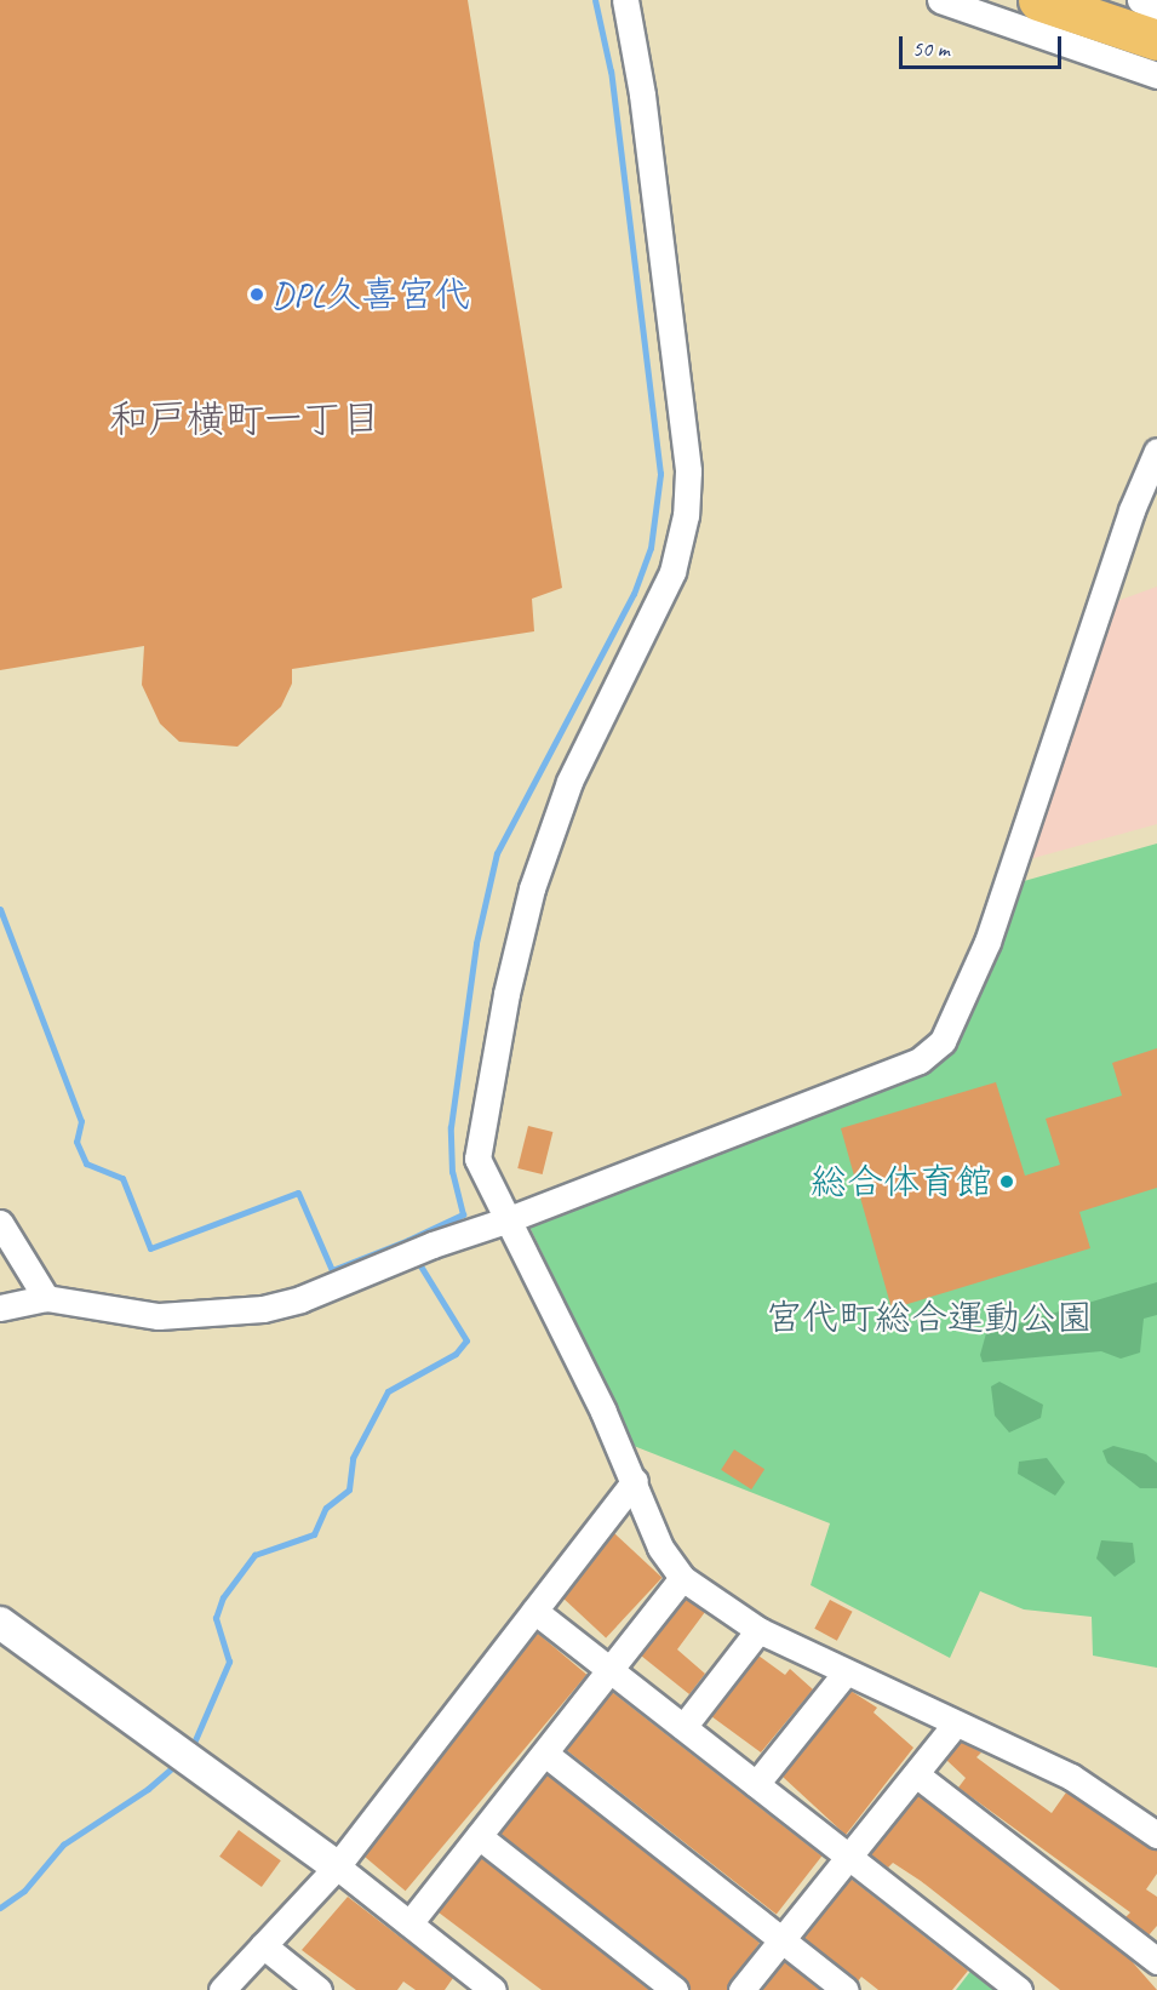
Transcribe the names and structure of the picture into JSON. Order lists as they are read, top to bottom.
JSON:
{
  "districts": ["和戸横町一丁目"],
  "parks": ["宮代町総合運動公園"],
  "places": ["DPL久喜宮代", "総合体育館"],
  "scale_bar": "50 m"
}
